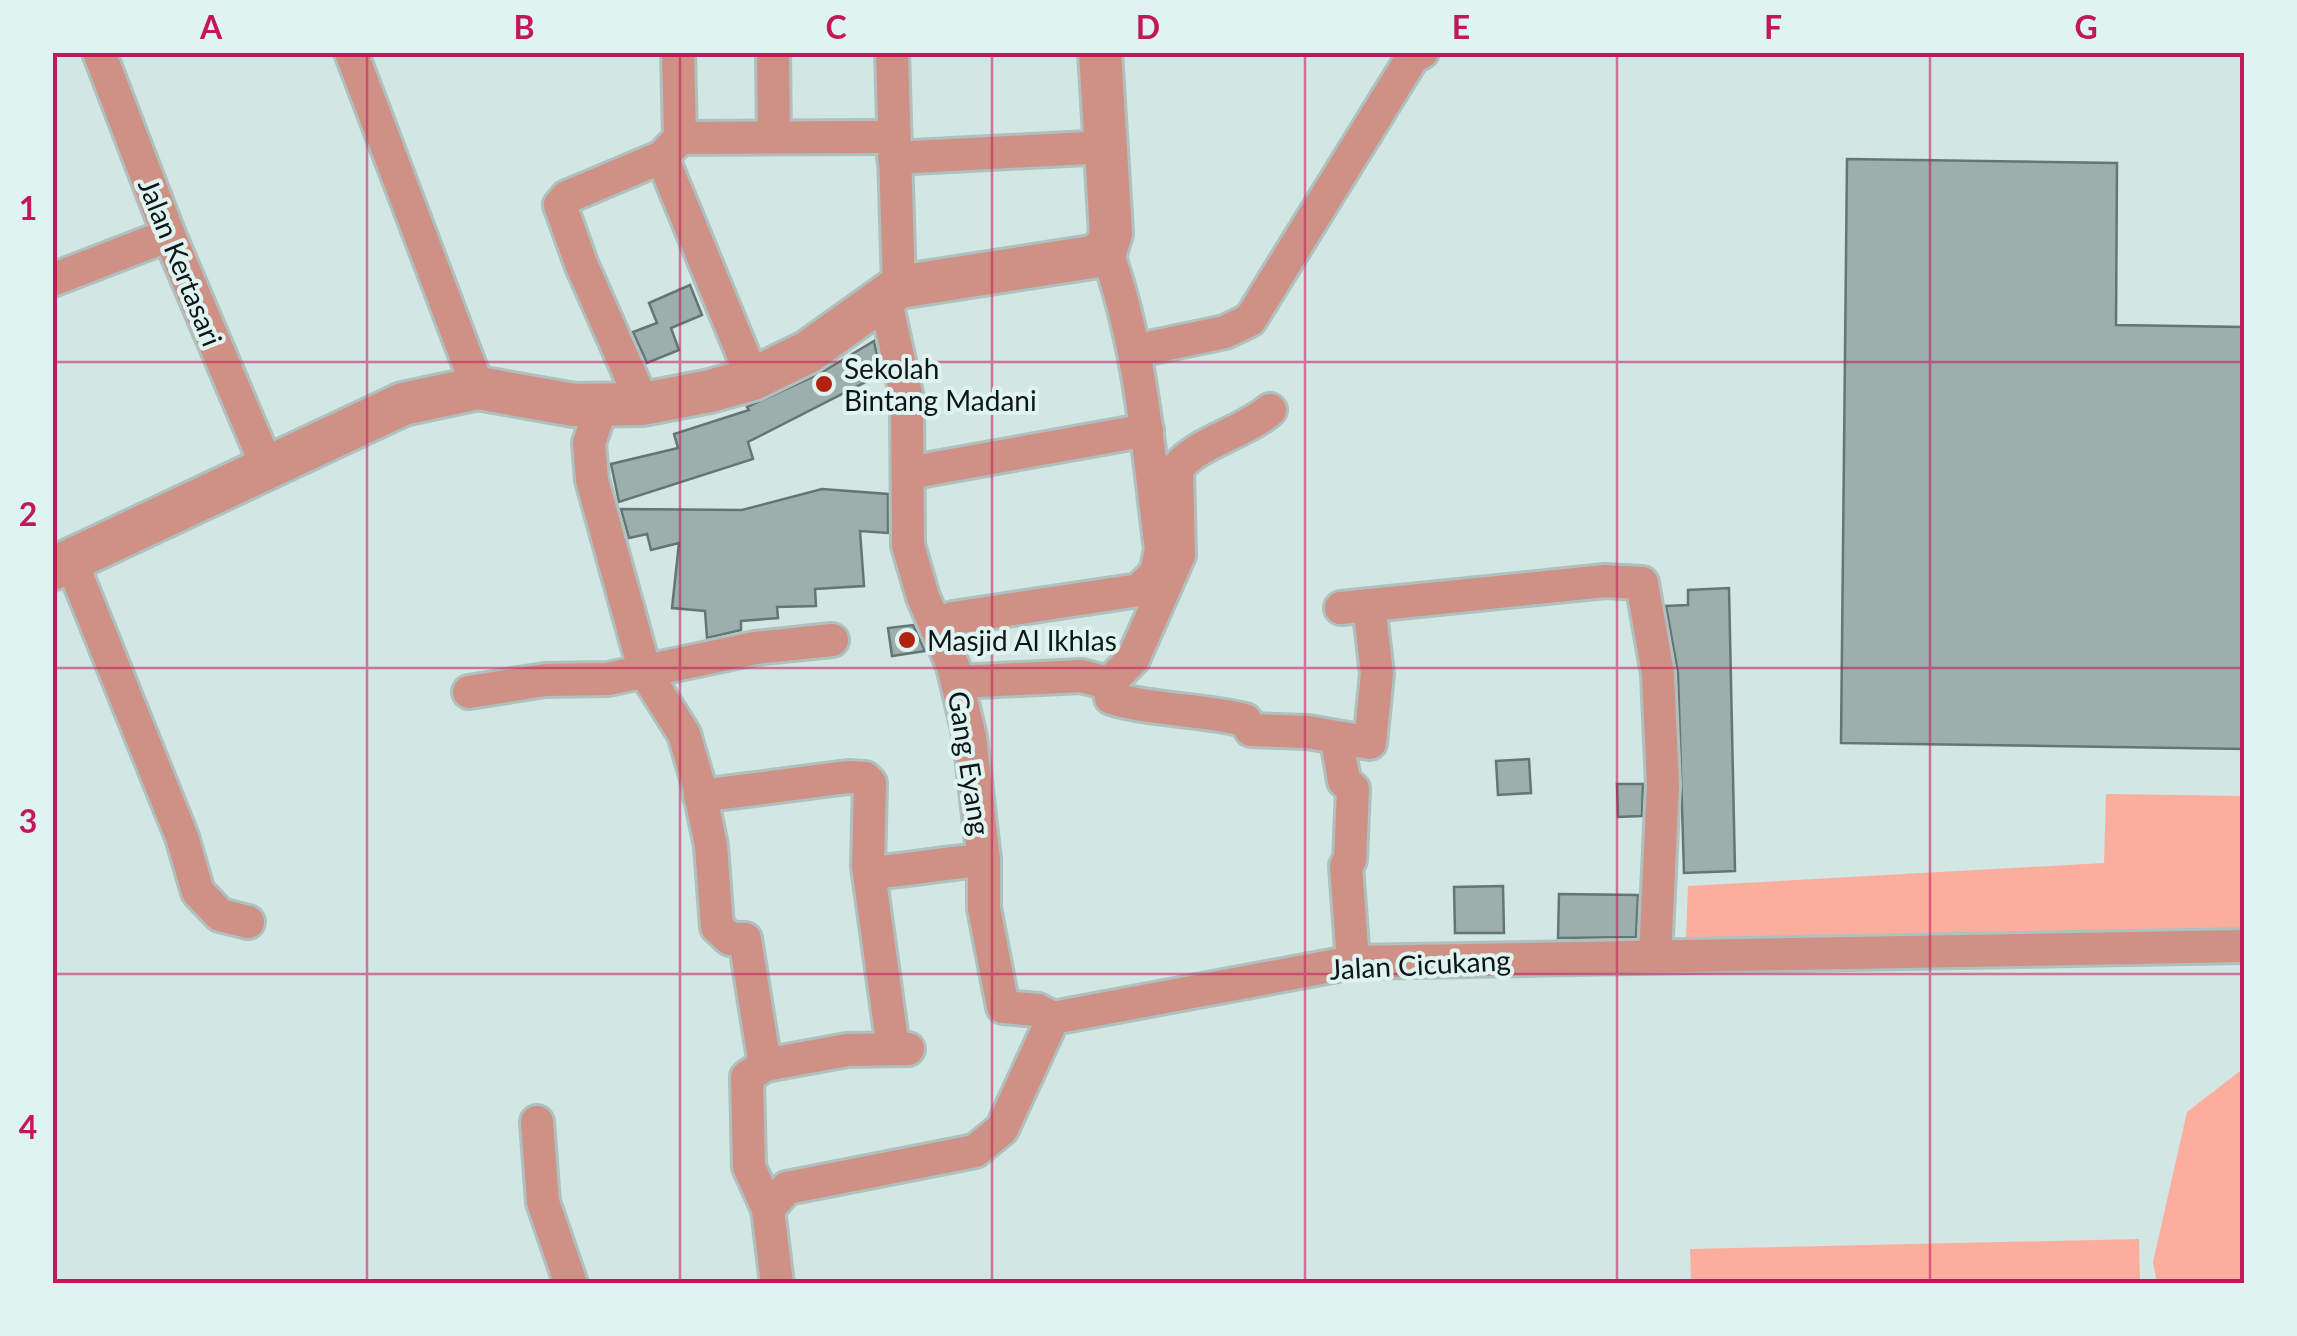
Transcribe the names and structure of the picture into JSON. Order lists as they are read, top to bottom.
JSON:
{
  "streets": {
    "street": ["Jalan Kertasari", "Gang Eyang", "Jalan Cicukang"]
  },
  "crossings": [
    ["Gang Eyang", "Jalan Cicukang"]
  ],
  "places": ["Sekolah Bintang Madani", "Masjid Al Ikhlas"],
  "grid": {
    "columns": [
      "A",
      "B",
      "C",
      "D",
      "E",
      "F",
      "G"
    ],
    "rows": [
      "1",
      "2",
      "3",
      "4"
    ]
  }
}
